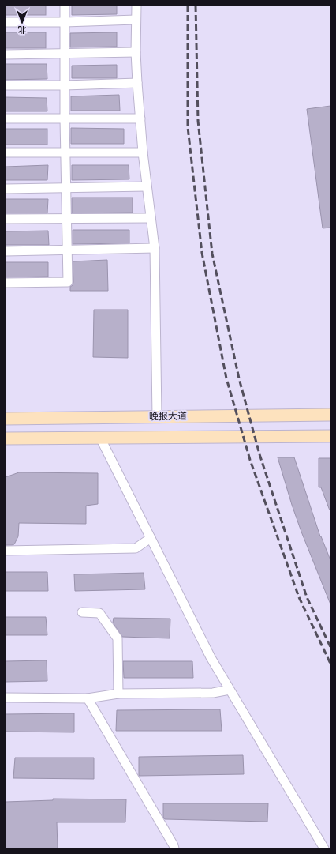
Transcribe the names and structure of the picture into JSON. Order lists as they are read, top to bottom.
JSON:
{
  "streets": {
    "main road": ["晚报大道"]
  },
  "north": "bottom"
}
